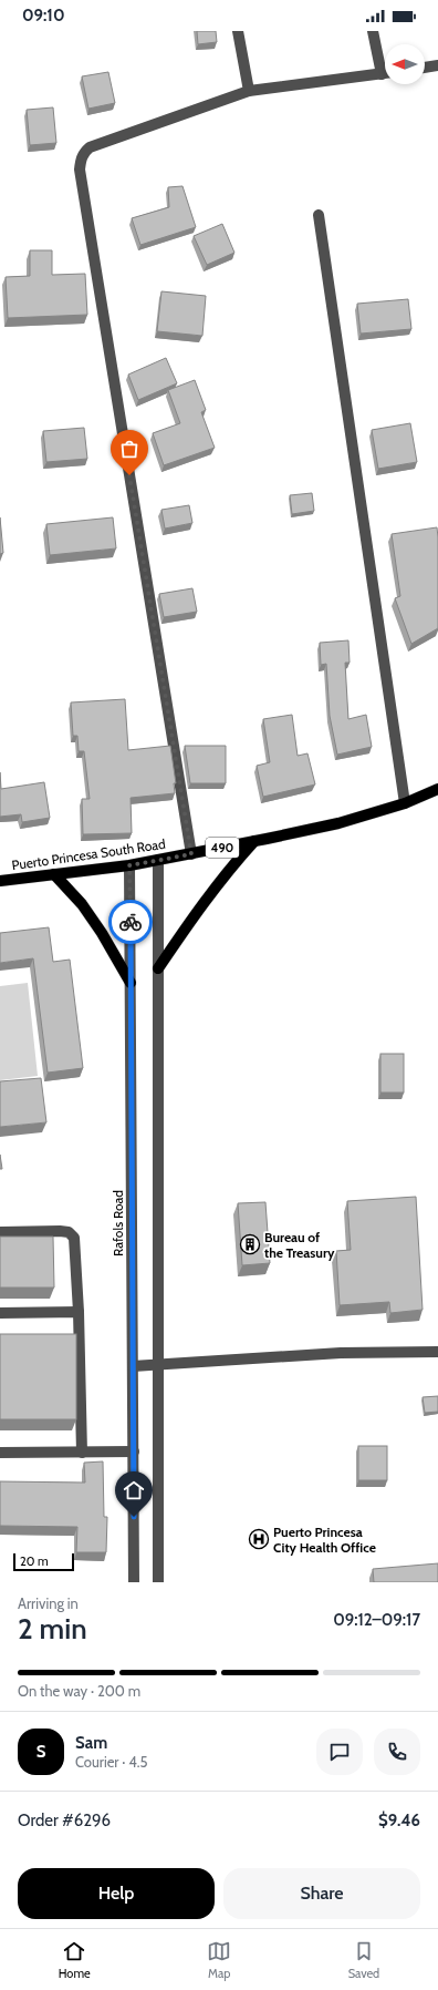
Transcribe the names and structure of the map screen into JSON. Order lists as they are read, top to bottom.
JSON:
{
  "streets": {
    "main road": ["490", "Puerto Princesa South Road"],
    "street": ["Rafols Road"]
  },
  "crossings": [
    ["Puerto Princesa South Road", "Rafols Road"]
  ],
  "places": {
    "building": ["Bureau of the Treasury"],
    "hospital": ["Puerto Princesa City Health Office"]
  },
  "scale_bar": "20 m",
  "north": "left",
  "page": {
    "status": "09:10",
    "scale": "20 m",
    "heading": ["2 min", "Arriving in", "09:12–09:17"],
    "panel": [
      "Sam",
      "Courier · 4.5",
      "Order #6296",
      "$9.46"
    ],
    "bar": "On the way · 200 m",
    "round": "S",
    "buttons": ["Help", "Share"],
    "tabs": ["Home", "Map", "Saved"]
  }
}
